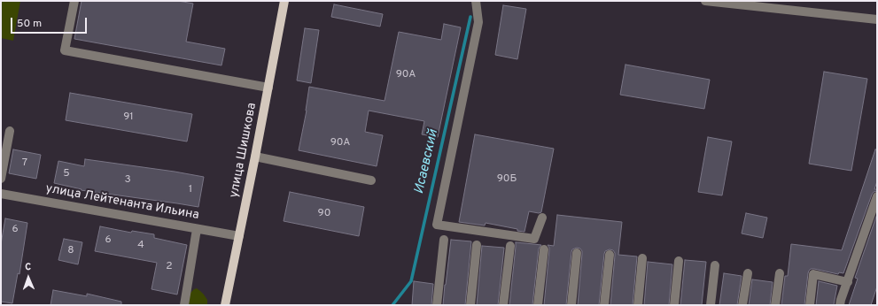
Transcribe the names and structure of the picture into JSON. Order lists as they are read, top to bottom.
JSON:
{
  "streets": {
    "main road": ["улица Шишкова"],
    "street": ["улица Лейтенанта Ильина"]
  },
  "crossings": [
    ["улица Шишкова", "улица Лейтенанта Ильина"]
  ],
  "water": ["Исаевский"],
  "house_numbers": [
    "90А",
    "91",
    "90А",
    "7",
    "5",
    "90Б",
    "3",
    "1",
    "90",
    "6",
    "6",
    "4",
    "8",
    "2"
  ],
  "scale_bar": "50 m",
  "north": "top"
}
